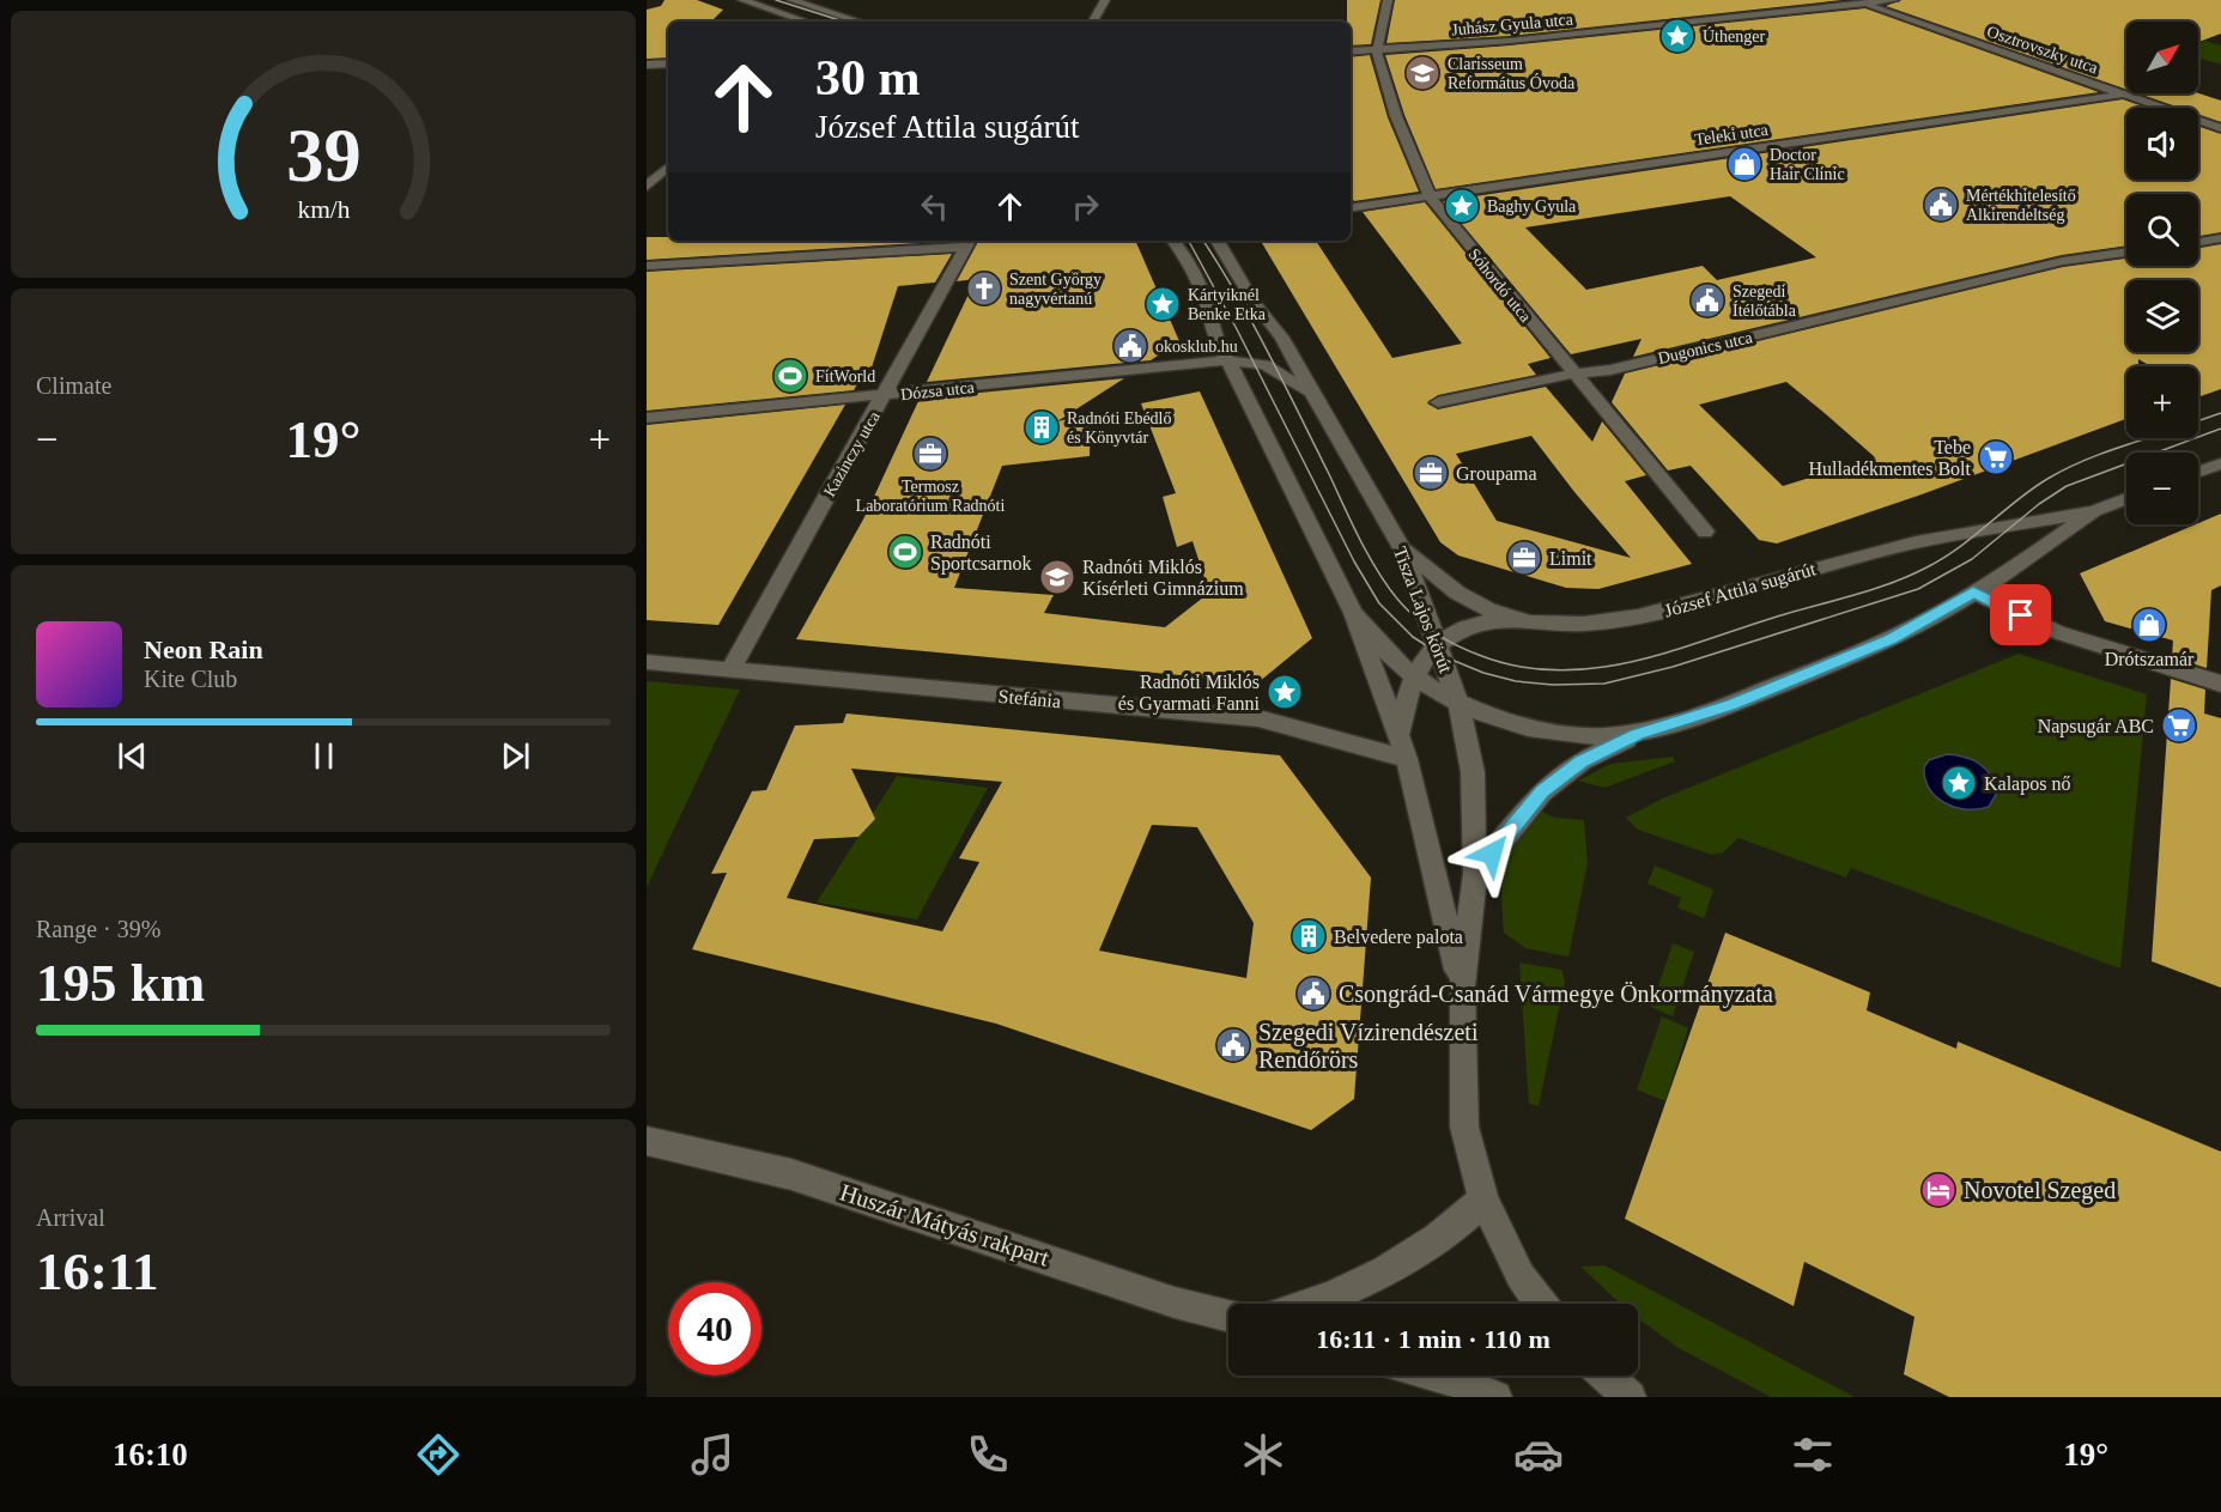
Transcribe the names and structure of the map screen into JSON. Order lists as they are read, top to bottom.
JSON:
{
  "streets": {
    "street": [
      "Juhász Gyula utca",
      "Osztrovszky utca",
      "Teleki utca",
      "Sóhordó utca",
      "Dugonics utca",
      "Dózsa utca",
      "Kazinczy utca",
      "József Attila sugárút",
      "Tisza Lajos körút",
      "Stefánia",
      "Huszár Mátyás rakpart"
    ]
  },
  "crossings": [
    ["Juhász Gyula utca", "Osztrovszky utca"],
    ["Juhász Gyula utca", "Sóhordó utca"],
    ["Osztrovszky utca", "Teleki utca"],
    ["Teleki utca", "Sóhordó utca"],
    ["Sóhordó utca", "Dugonics utca"],
    ["Dózsa utca", "Kazinczy utca"],
    ["Dózsa utca", "Tisza Lajos körút"],
    ["Kazinczy utca", "Stefánia"],
    ["József Attila sugárút", "Tisza Lajos körút"],
    ["Tisza Lajos körút", "Stefánia"]
  ],
  "places": {
    "place": [
      "Úthenger",
      "Baghy Gyula",
      "Kártyiknél Benke Etka",
      "Radnóti Miklós és Gyarmati Fanni",
      "Kalapos nő"
    ],
    "school or university": ["Clarisseum Református Óvoda", "Radnóti Miklós Kísérleti Gimnázium"],
    "shop": ["Doctor Hair Clinic", "Drótszamár"],
    "public building": [
      "Mértékhitelesítő Alkirendeltség",
      "Szegedi Ítélőtábla",
      "okosklub.hu",
      "Csongrád-Csanád Vármegye Önkormányzata",
      "Szegedi Vízirendészeti Rendőrörs"
    ],
    "church": ["Szent György nagyvértanú"],
    "sports": ["FitWorld", "Radnóti Sportcsarnok"],
    "building": ["Radnóti Ebédlő és Könyvtár", "Belvedere palota"],
    "office": ["Termosz Laboratórium Radnóti", "Groupama", "Limit"],
    "supermarket": ["Tebe Hulladékmentes Bolt", "Napsugár ABC"],
    "hotel": ["Novotel Szeged"]
  },
  "north": "top right",
  "page": {
    "map_buttons": ["+", "−"],
    "turn": ["30 m", "József Attila sugárút"],
    "tile": [
      "Climate",
      ["Range · 39%", "195 km"],
      ["Arrival", "16:11"]
    ],
    "heat": ["−", "19°", "+"],
    "song": ["Neon Rain", "Kite Club"],
    "limit": "40",
    "trip": "16:11 · 1 min · 110 m",
    "tabs": ["16:10", "19°"],
    "gauge": ["39", "km/h"]
  }
}
